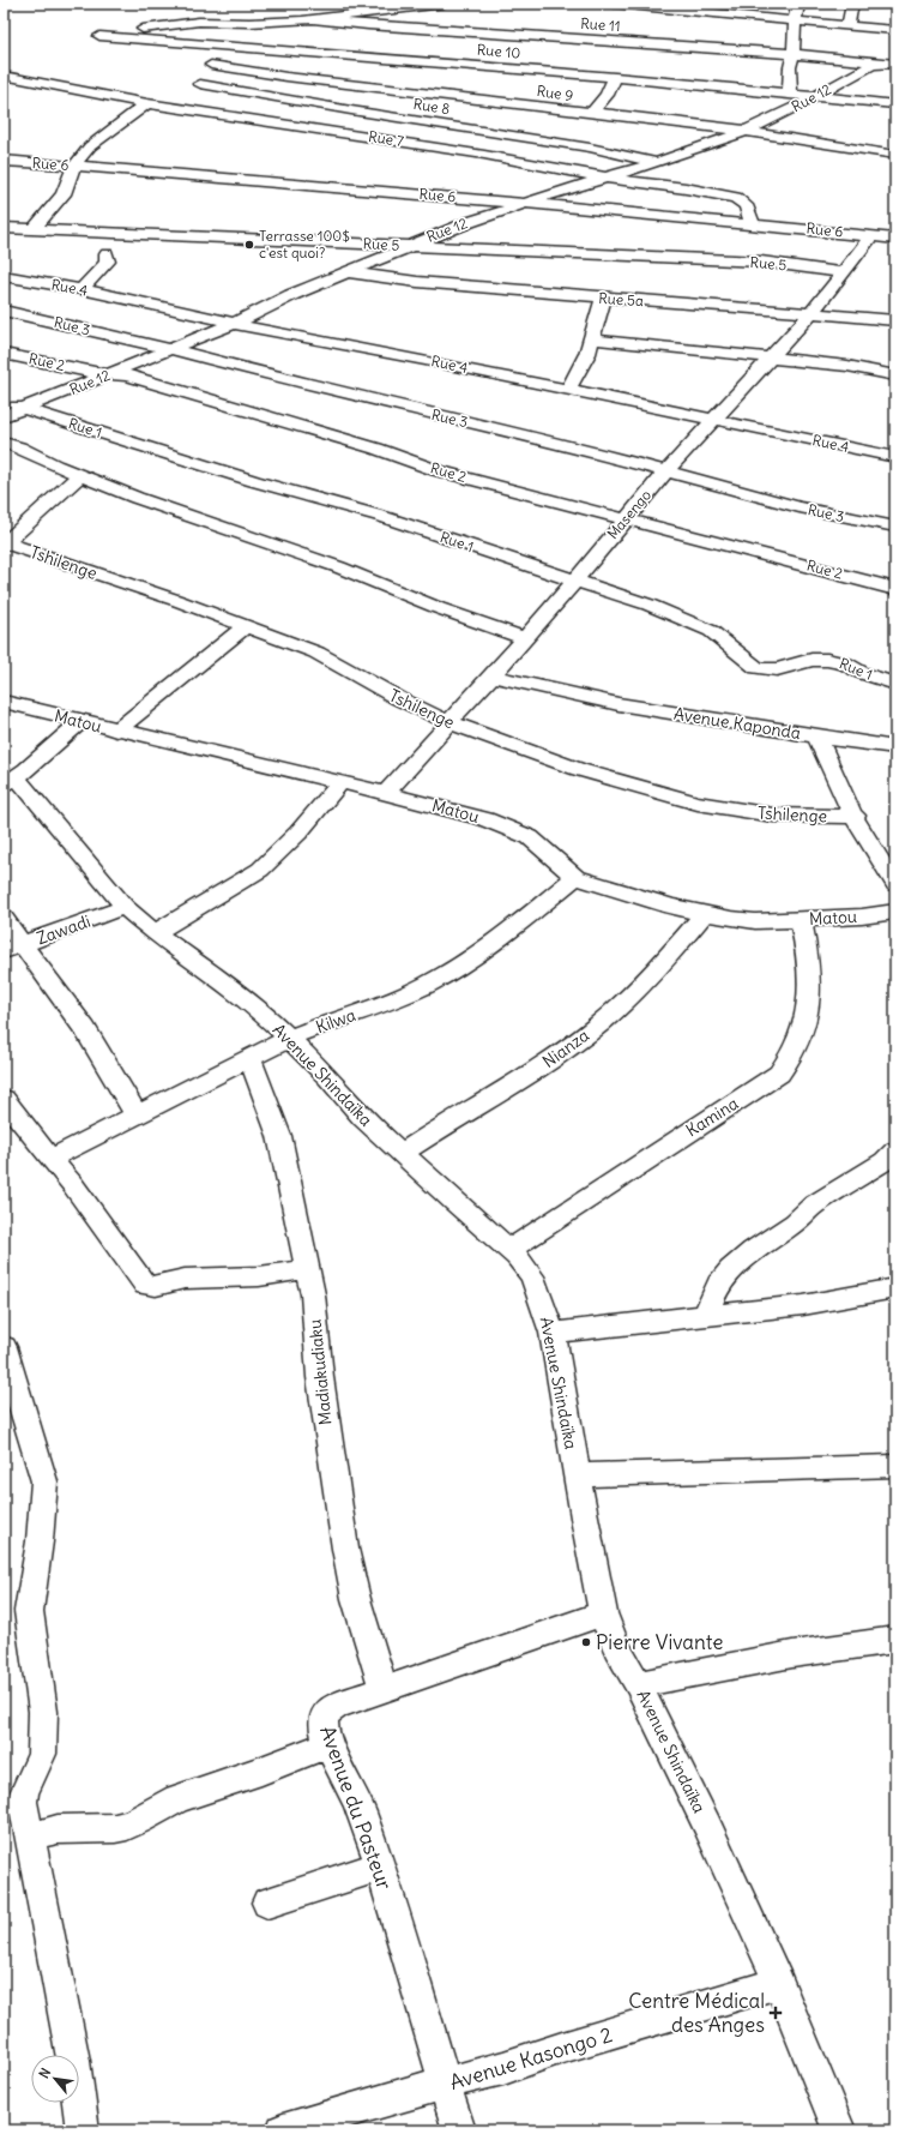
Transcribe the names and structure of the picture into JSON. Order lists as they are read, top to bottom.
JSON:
{
  "streets": {
    "street": [
      "Rue 11",
      "Rue 10",
      "Rue 9",
      "Rue 12",
      "Rue 8",
      "Rue 7",
      "Rue 6",
      "Rue 5",
      "Rue 4",
      "Rue 5a",
      "Rue 3",
      "Rue 2",
      "Rue 1",
      "Masengo",
      "Tshilenge",
      "Matou",
      "Avenue Kaponda",
      "Zawadi",
      "Kilwa",
      "Nianza",
      "Avenue Shindaïka",
      "Kamina",
      "Madiakudiaku",
      "Avenue du Pasteur",
      "Avenue Kasongo 2"
    ]
  },
  "crossings": [
    ["Rue 11", "Rue 12"],
    ["Rue 10", "Rue 12"],
    ["Rue 9", "Rue 12"],
    ["Rue 12", "Rue 8"],
    ["Rue 12", "Rue 7"],
    ["Rue 12", "Rue 6"],
    ["Rue 12", "Rue 5"],
    ["Rue 12", "Rue 4"],
    ["Rue 12", "Rue 5a"],
    ["Rue 12", "Rue 3"],
    ["Rue 12", "Rue 2"],
    ["Rue 12", "Rue 1"],
    ["Rue 7", "Rue 6"],
    ["Rue 6", "Masengo"],
    ["Rue 5", "Masengo"],
    ["Rue 4", "Masengo"],
    ["Rue 5a", "Masengo"],
    ["Rue 3", "Masengo"],
    ["Rue 2", "Masengo"],
    ["Rue 1", "Masengo"],
    ["Masengo", "Tshilenge"],
    ["Masengo", "Matou"],
    ["Masengo", "Avenue Kaponda"],
    ["Tshilenge", "Avenue Kaponda"],
    ["Matou", "Kilwa"],
    ["Matou", "Nianza"],
    ["Matou", "Kamina"],
    ["Zawadi", "Avenue Shindaïka"],
    ["Kilwa", "Avenue Shindaïka"],
    ["Kilwa", "Madiakudiaku"],
    ["Nianza", "Avenue Shindaïka"],
    ["Avenue Shindaïka", "Kamina"],
    ["Avenue Shindaïka", "Avenue du Pasteur"],
    ["Avenue Shindaïka", "Avenue Kasongo 2"],
    ["Madiakudiaku", "Avenue du Pasteur"],
    ["Avenue du Pasteur", "Avenue Kasongo 2"]
  ],
  "places": {
    "other": ["Terrasse 100$ c'est quoi?", "Pierre Vivante"],
    "health": ["Centre Médical des Anges"]
  },
  "north": "top left"
}
